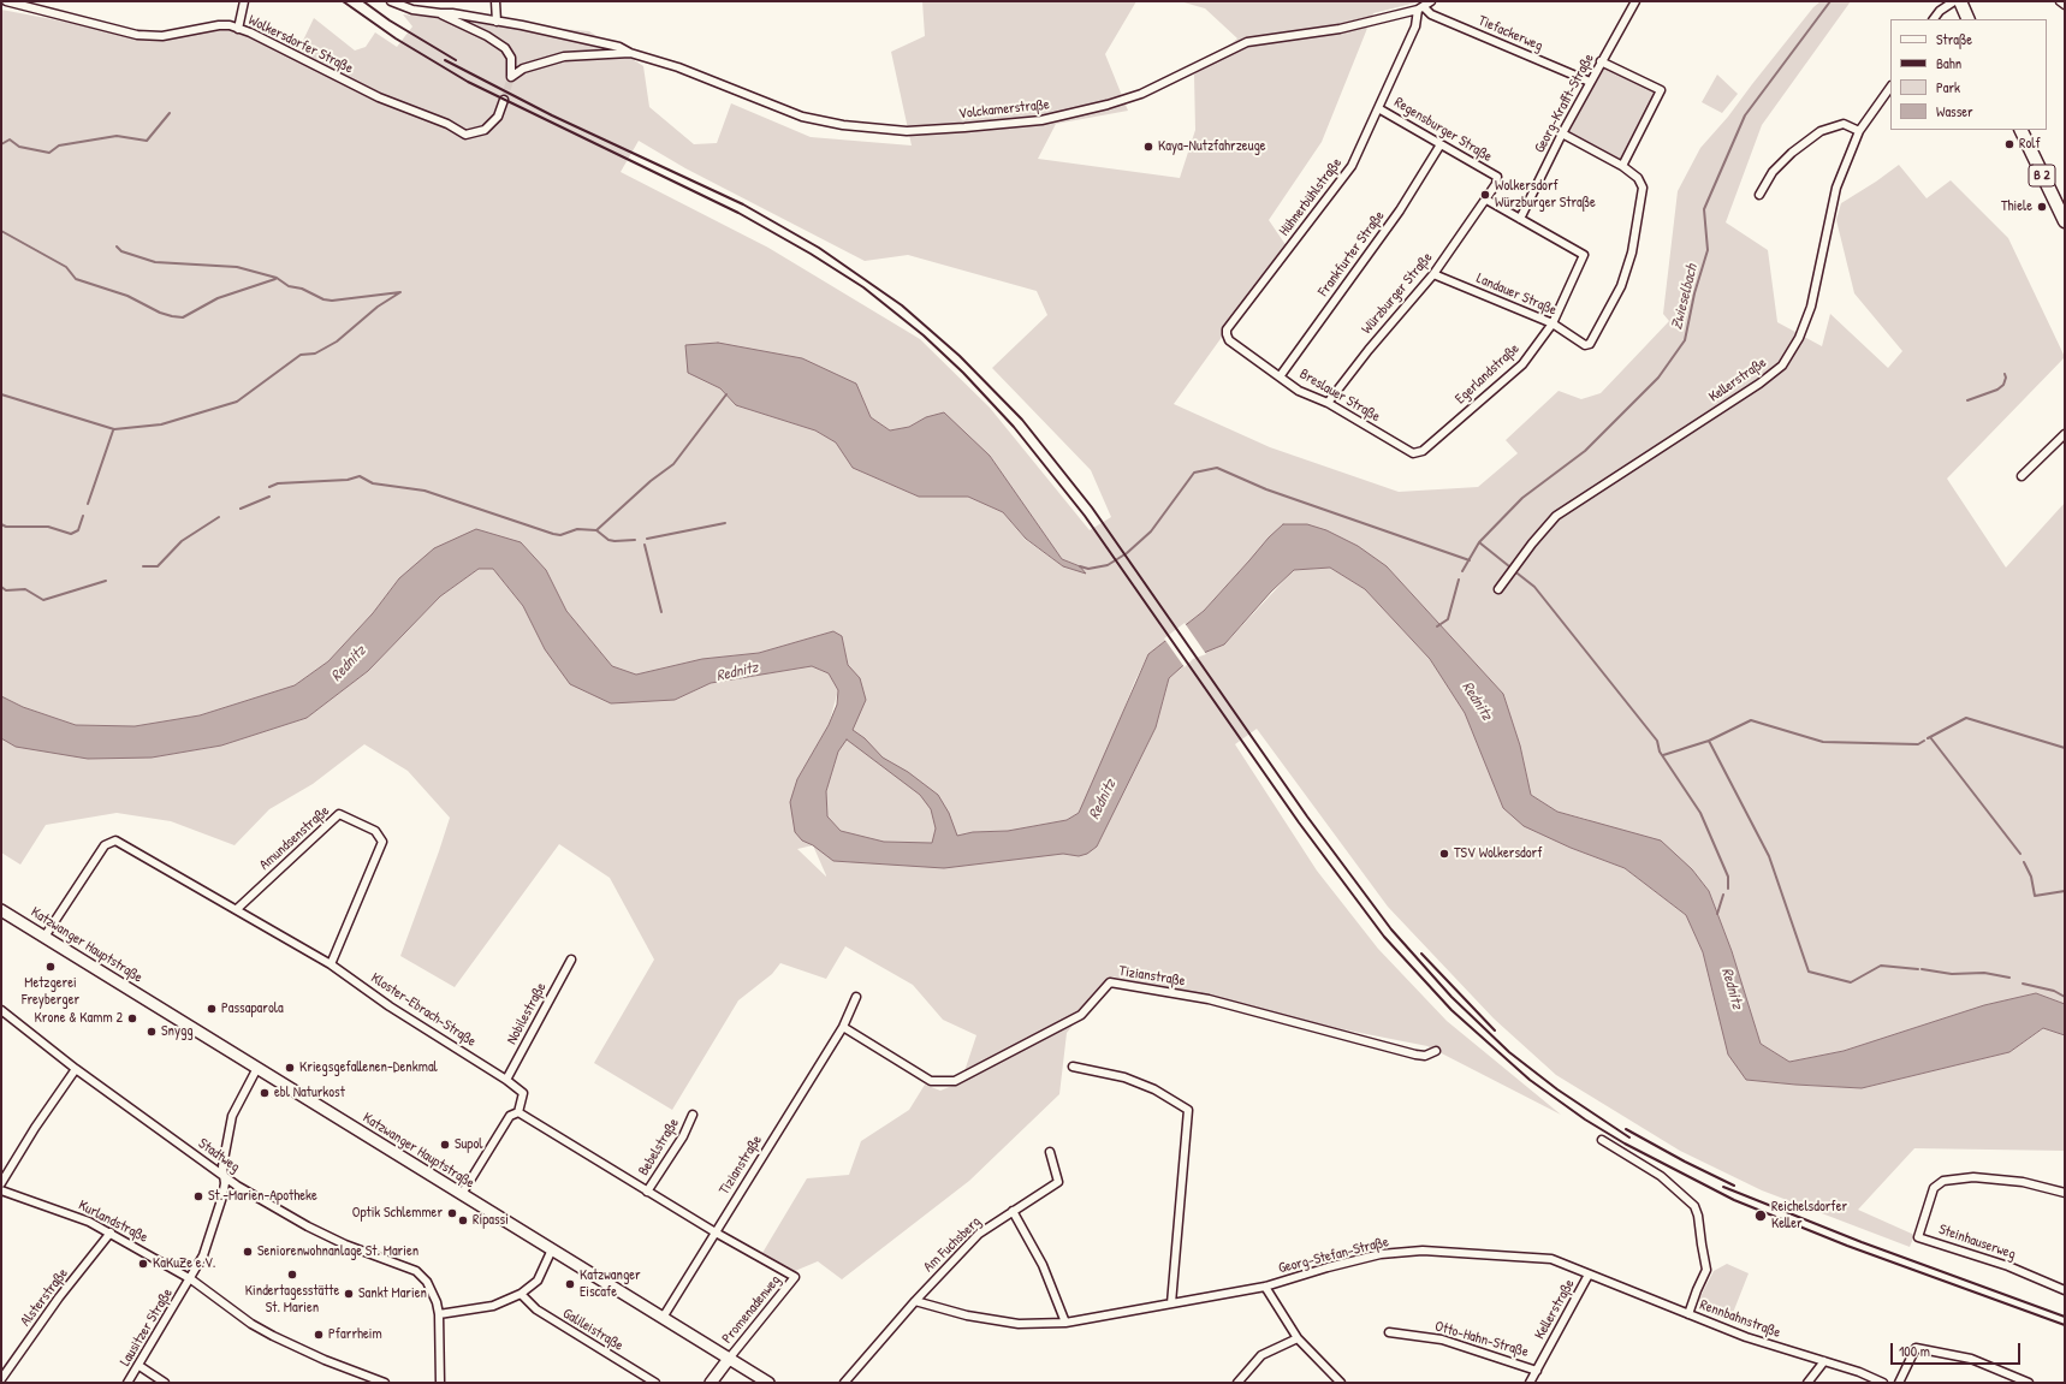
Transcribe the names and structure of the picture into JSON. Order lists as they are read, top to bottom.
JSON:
{
  "streets": {
    "main road": ["B 2", "Katzwanger Hauptstraße"],
    "street": [
      "Tiefackerweg",
      "Wolkersdorfer Straße",
      "Georg-Krafft-Straße",
      "Volckamerstraße",
      "Regensburger Straße",
      "Hühnerbühlstraße",
      "Frankfurter Straße",
      "Würzburger Straße",
      "Landauer Straße",
      "Egerlandstraße",
      "Kellerstraße",
      "Breslauer Straße",
      "Amundsenstraße",
      "Tizianstraße",
      "Kloster-Ebrach-Straße",
      "Nobilestraße",
      "Bebelstraße",
      "Stadtweg",
      "Kurlandstraße",
      "Steinhauserweg",
      "Am Fuchsberg",
      "Georg-Stefan-Straße",
      "Alsterstraße",
      "Promenadenweg",
      "Rennbahnstraße",
      "Lausitzer Straße",
      "Galileistraße",
      "Otto-Hahn-Straße"
    ]
  },
  "crossings": [
    ["Tiefackerweg", "Georg-Krafft-Straße"],
    ["Tiefackerweg", "Volckamerstraße"],
    ["Tiefackerweg", "Hühnerbühlstraße"],
    ["Georg-Krafft-Straße", "Egerlandstraße"],
    ["Volckamerstraße", "Hühnerbühlstraße"],
    ["Regensburger Straße", "Hühnerbühlstraße"],
    ["Regensburger Straße", "Frankfurter Straße"],
    ["Regensburger Straße", "Würzburger Straße"],
    ["Hühnerbühlstraße", "Breslauer Straße"],
    ["Frankfurter Straße", "Breslauer Straße"],
    ["Würzburger Straße", "Landauer Straße"],
    ["Würzburger Straße", "Breslauer Straße"],
    ["Landauer Straße", "Egerlandstraße"],
    ["Egerlandstraße", "Breslauer Straße"],
    ["Kellerstraße", "Georg-Stefan-Straße"],
    ["Kellerstraße", "Rennbahnstraße"],
    ["Kellerstraße", "Otto-Hahn-Straße"],
    ["Amundsenstraße", "Kloster-Ebrach-Straße"],
    ["Katzwanger Hauptstraße", "Tizianstraße"],
    ["Katzwanger Hauptstraße", "Kloster-Ebrach-Straße"],
    ["Katzwanger Hauptstraße", "Promenadenweg"],
    ["Katzwanger Hauptstraße", "Lausitzer Straße"],
    ["Tizianstraße", "Promenadenweg"],
    ["Kloster-Ebrach-Straße", "Nobilestraße"],
    ["Stadtweg", "Lausitzer Straße"],
    ["Kurlandstraße", "Alsterstraße"],
    ["Kurlandstraße", "Lausitzer Straße"],
    ["Am Fuchsberg", "Georg-Stefan-Straße"],
    ["Georg-Stefan-Straße", "Rennbahnstraße"]
  ],
  "water": ["Zwieselbach", "Rednitz"],
  "places": [
    "Rolf",
    "Kaya-Nutzfahrzeuge",
    "Wolkersdorf Würzburger Straße",
    "Thiele",
    "TSV Wolkersdorf",
    "Metzgerei Freyberger",
    "Passaparola",
    "Krone & Kamm 2",
    "Snygg",
    "Kriegsgefallenen-Denkmal",
    "ebl Naturkost",
    "Supol",
    "St.-Marien-Apotheke",
    "Optik Schlemmer",
    "Reichelsdorfer Keller",
    "Ripassi",
    "Seniorenwohnanlage St. Marien",
    "KaKuZe e.V.",
    "Kindertagesstätte St. Marien",
    "Katzwanger Eiscafe",
    "Sankt Marien",
    "Pfarrheim"
  ],
  "legend": [
    "Straße",
    "Bahn",
    "Park",
    "Wasser"
  ],
  "scale_bar": "100 m"
}
